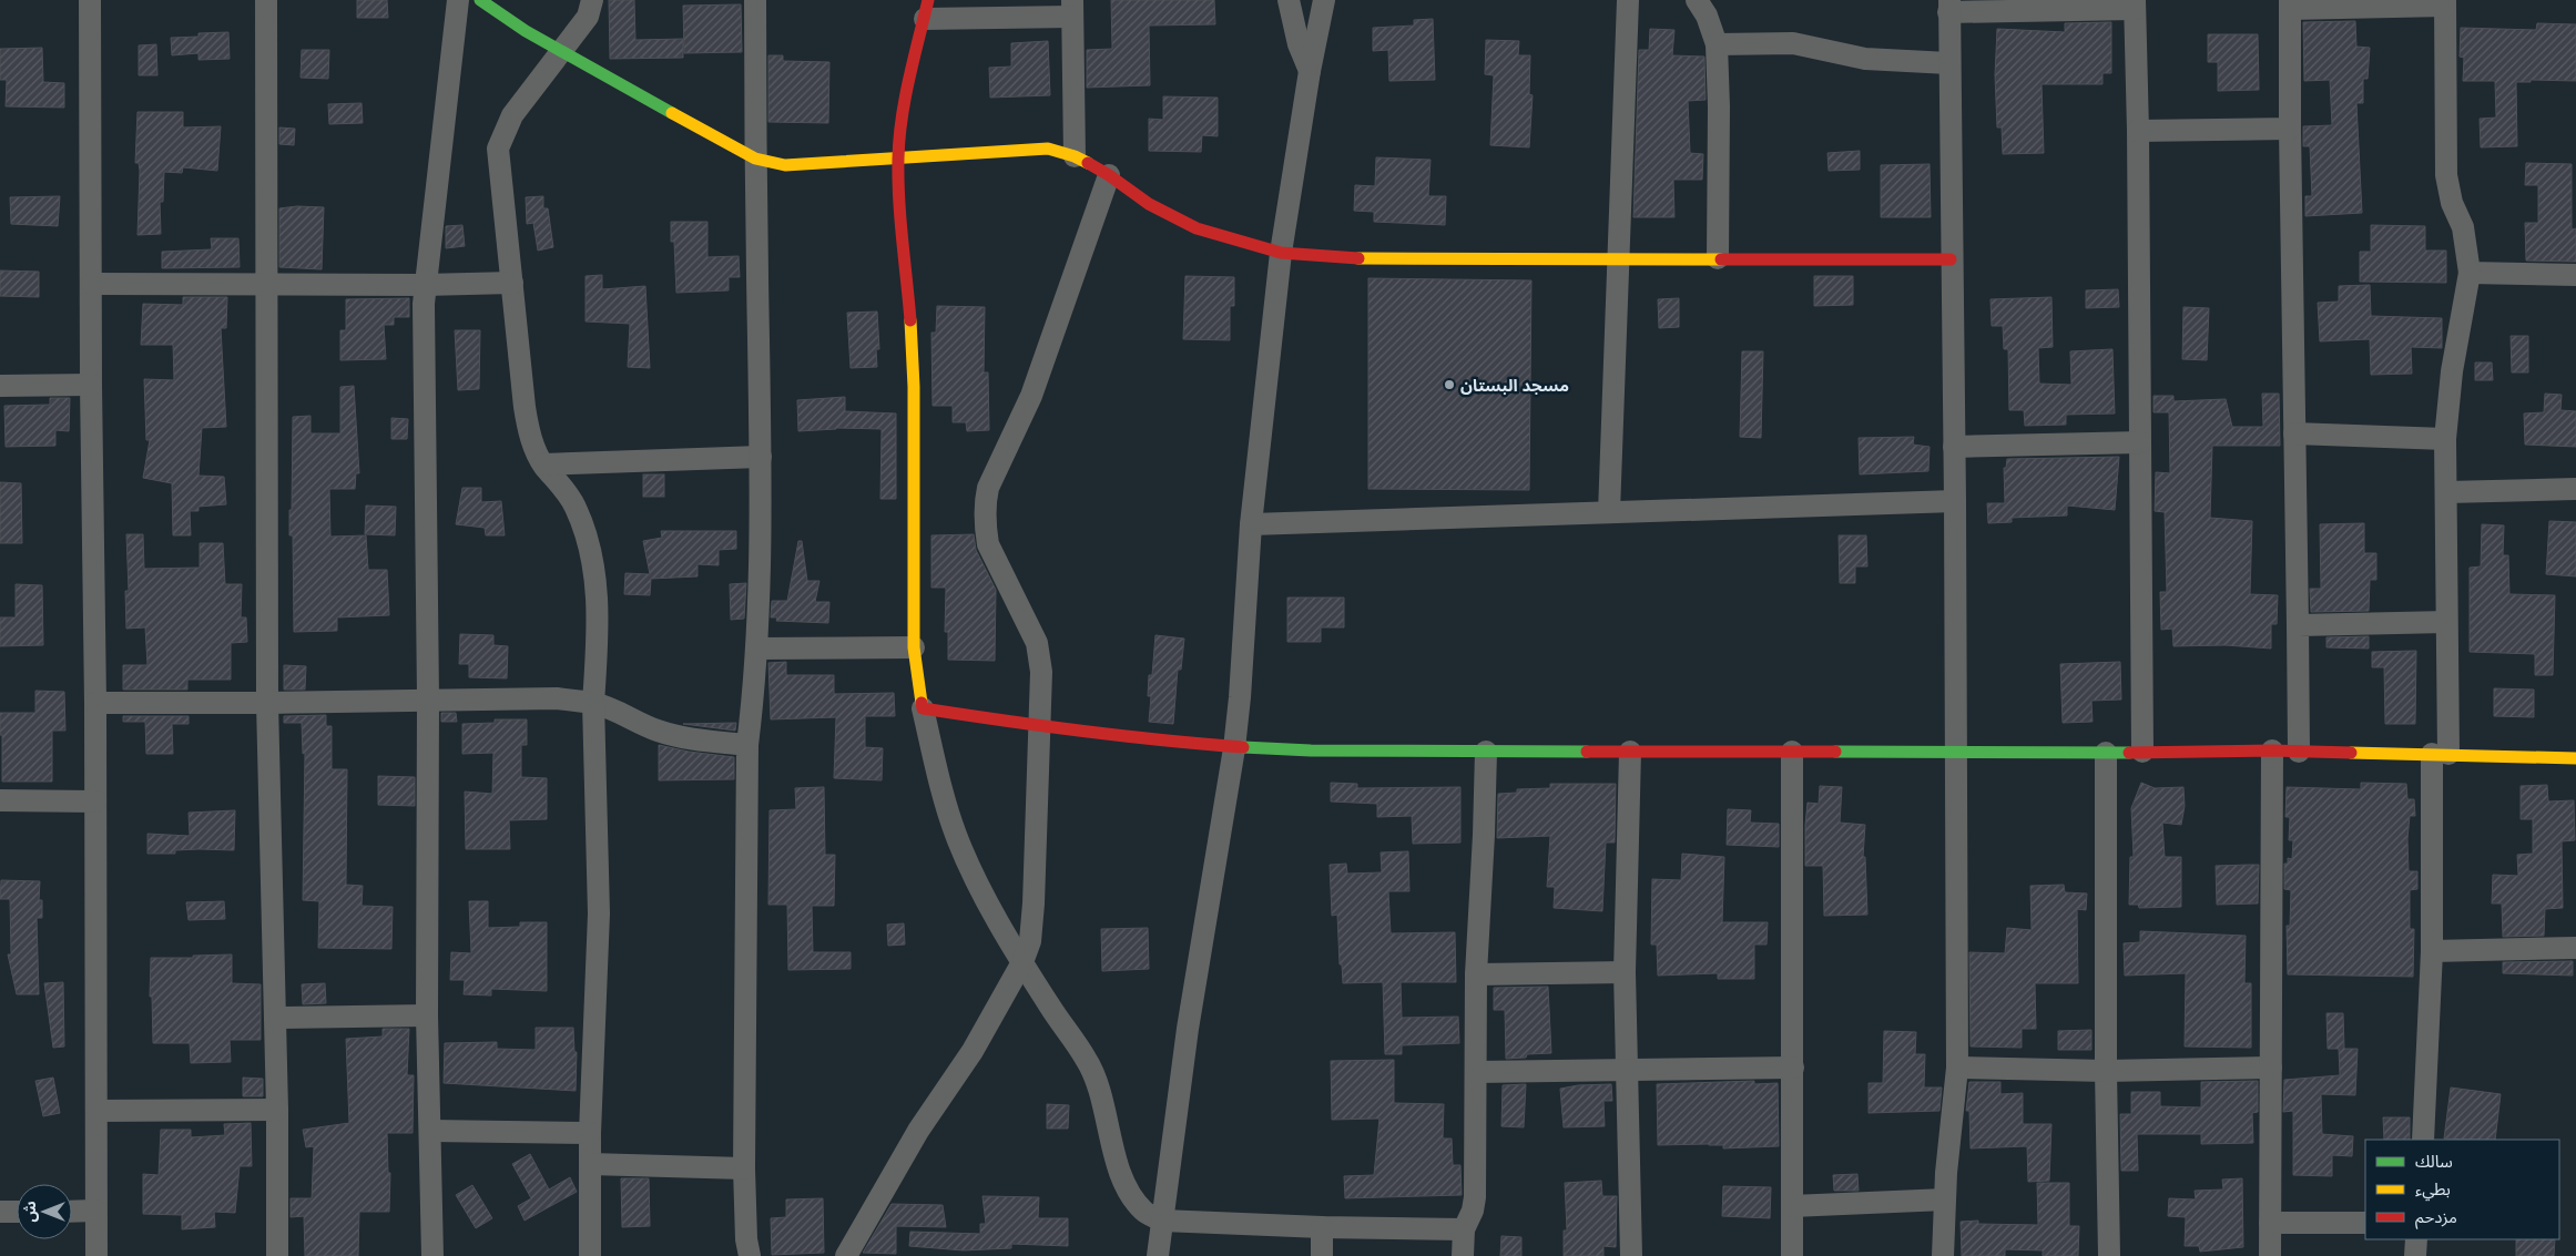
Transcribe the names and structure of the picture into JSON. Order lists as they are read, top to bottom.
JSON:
{
  "places": ["مسجد البستان"],
  "legend": ["سالك", "بطيء", "مزدحم"],
  "north": "left"
}
